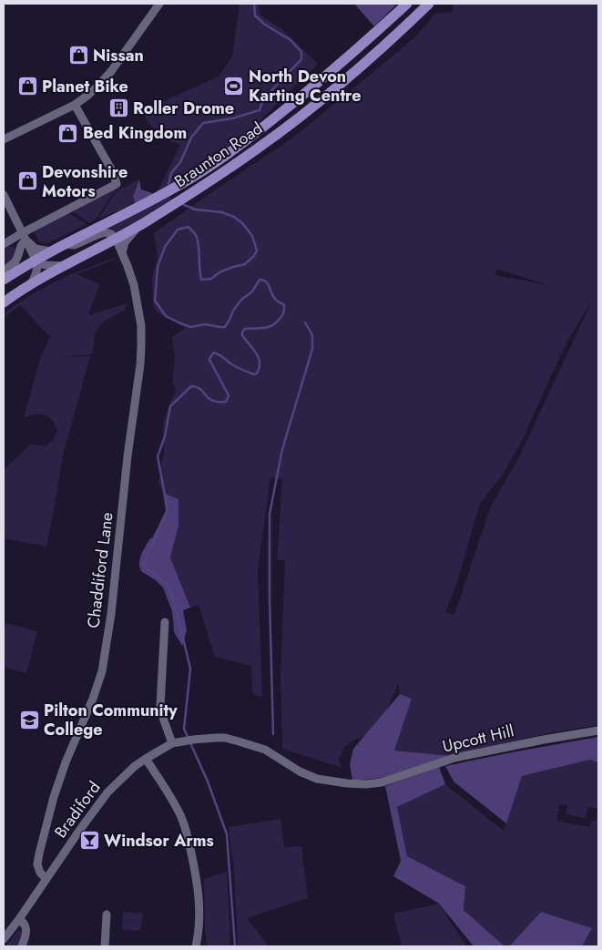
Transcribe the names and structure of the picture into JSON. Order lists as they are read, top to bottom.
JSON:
{
  "streets": {
    "main road": ["Braunton Road"],
    "street": ["Chaddiford Lane", "Upcott Hill", "Bradiford"]
  },
  "crossings": [
    ["Braunton Road", "Chaddiford Lane"],
    ["Chaddiford Lane", "Bradiford"],
    ["Upcott Hill", "Bradiford"]
  ],
  "places": {
    "shop": [
      "Nissan",
      "Planet Bike",
      "Bed Kingdom",
      "Devonshire Motors"
    ],
    "sports": ["North Devon Karting Centre"],
    "building": ["Roller Drome"],
    "school or university": ["Pilton Community College"],
    "bar": ["Windsor Arms"]
  }
}
